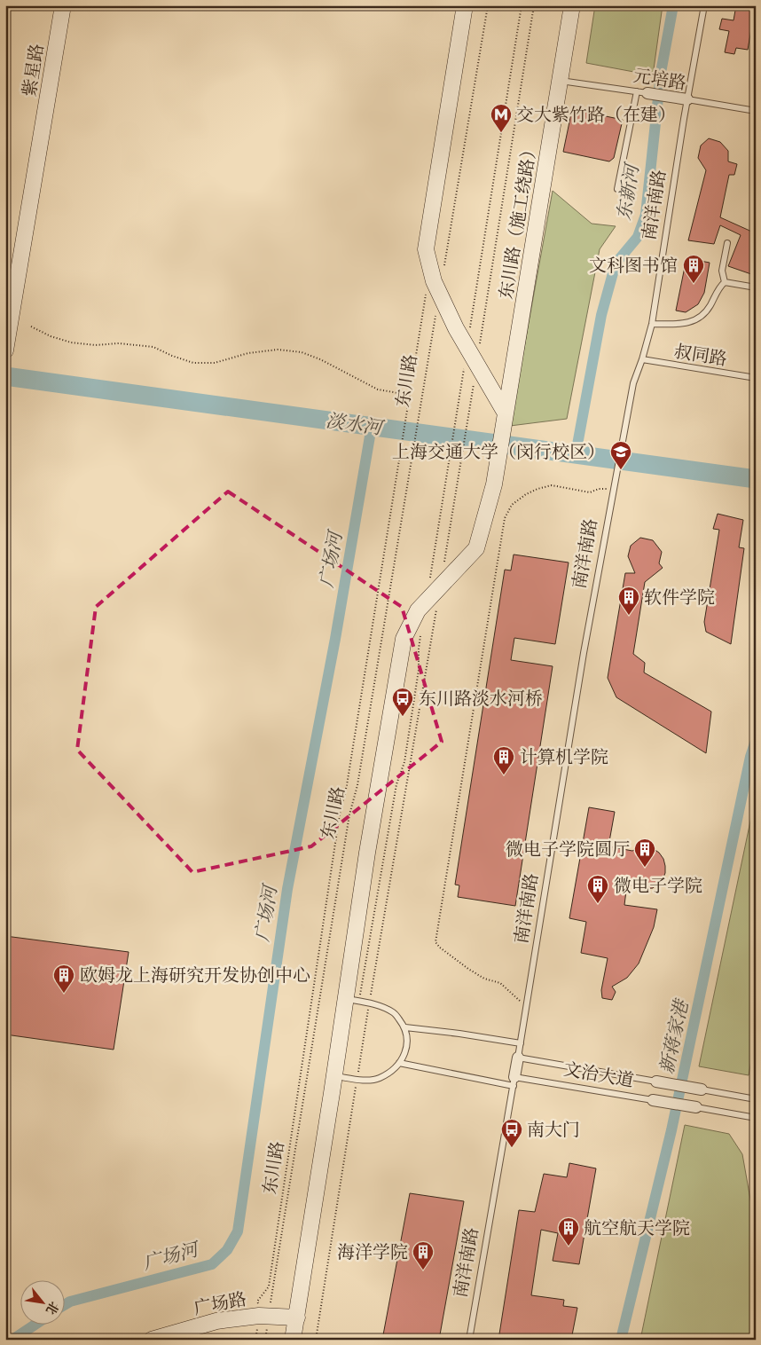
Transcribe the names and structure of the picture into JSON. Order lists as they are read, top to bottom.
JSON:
{
  "streets": {
    "main road": ["紫星路", "东川路（施工绕路）", "广场路"],
    "street": ["元培路", "南洋南路", "文治大道"],
    "lane": ["叔同路"],
    "path": ["东川路"]
  },
  "crossings": [
    ["元培路", "南洋南路"],
    ["元培路", "东川路（施工绕路）"],
    ["南洋南路", "叔同路"],
    ["南洋南路", "文治大道"],
    ["东川路", "广场路"]
  ],
  "water": [
    "东新河",
    "淡水河",
    "广场河",
    "新蒋家港"
  ],
  "places": {
    "metro station": ["交大紫竹路（在建）"],
    "building": [
      "文科图书馆",
      "软件学院",
      "计算机学院",
      "微电子学院圆厅",
      "微电子学院",
      "欧姆龙上海研究开发协创中心",
      "航空航天学院",
      "海洋学院"
    ],
    "school or university": ["上海交通大学（闵行校区）"],
    "bus stop": ["东川路淡水河桥", "南大门"]
  },
  "north": "bottom right"
}
